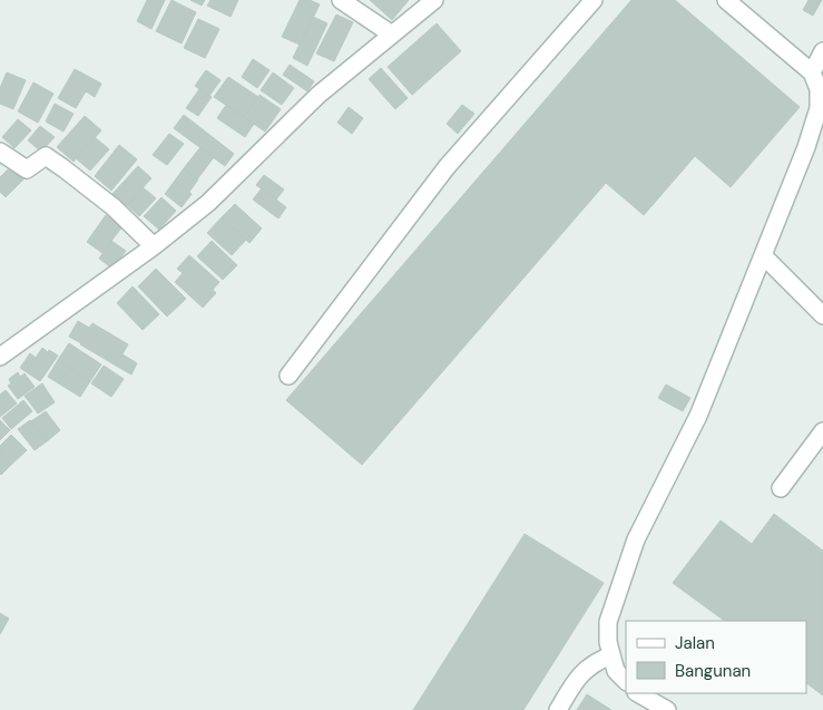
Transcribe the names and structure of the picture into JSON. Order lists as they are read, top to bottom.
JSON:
{
  "legend": ["Jalan", "Bangunan"]
}
